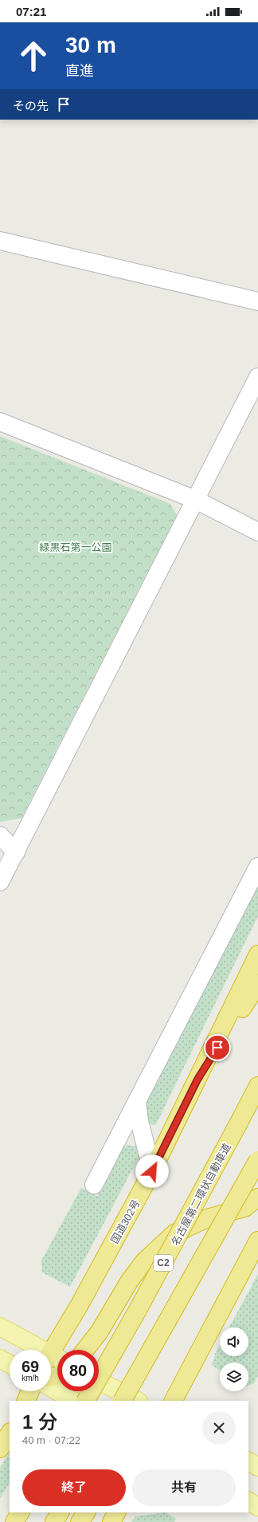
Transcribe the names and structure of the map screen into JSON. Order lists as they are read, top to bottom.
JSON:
{
  "streets": {
    "highway": ["名古屋第二環状自動車道", "国道302号", "C2"]
  },
  "parks": ["緑黒石第一公園"],
  "page": {
    "status": "07:21",
    "turn": ["30 m", "直進"],
    "then": "その先",
    "speed": "69 km/h",
    "limit": "80",
    "heading": ["1 分", "40 m · 07:22"],
    "buttons": ["終了", "共有"]
  }
}
